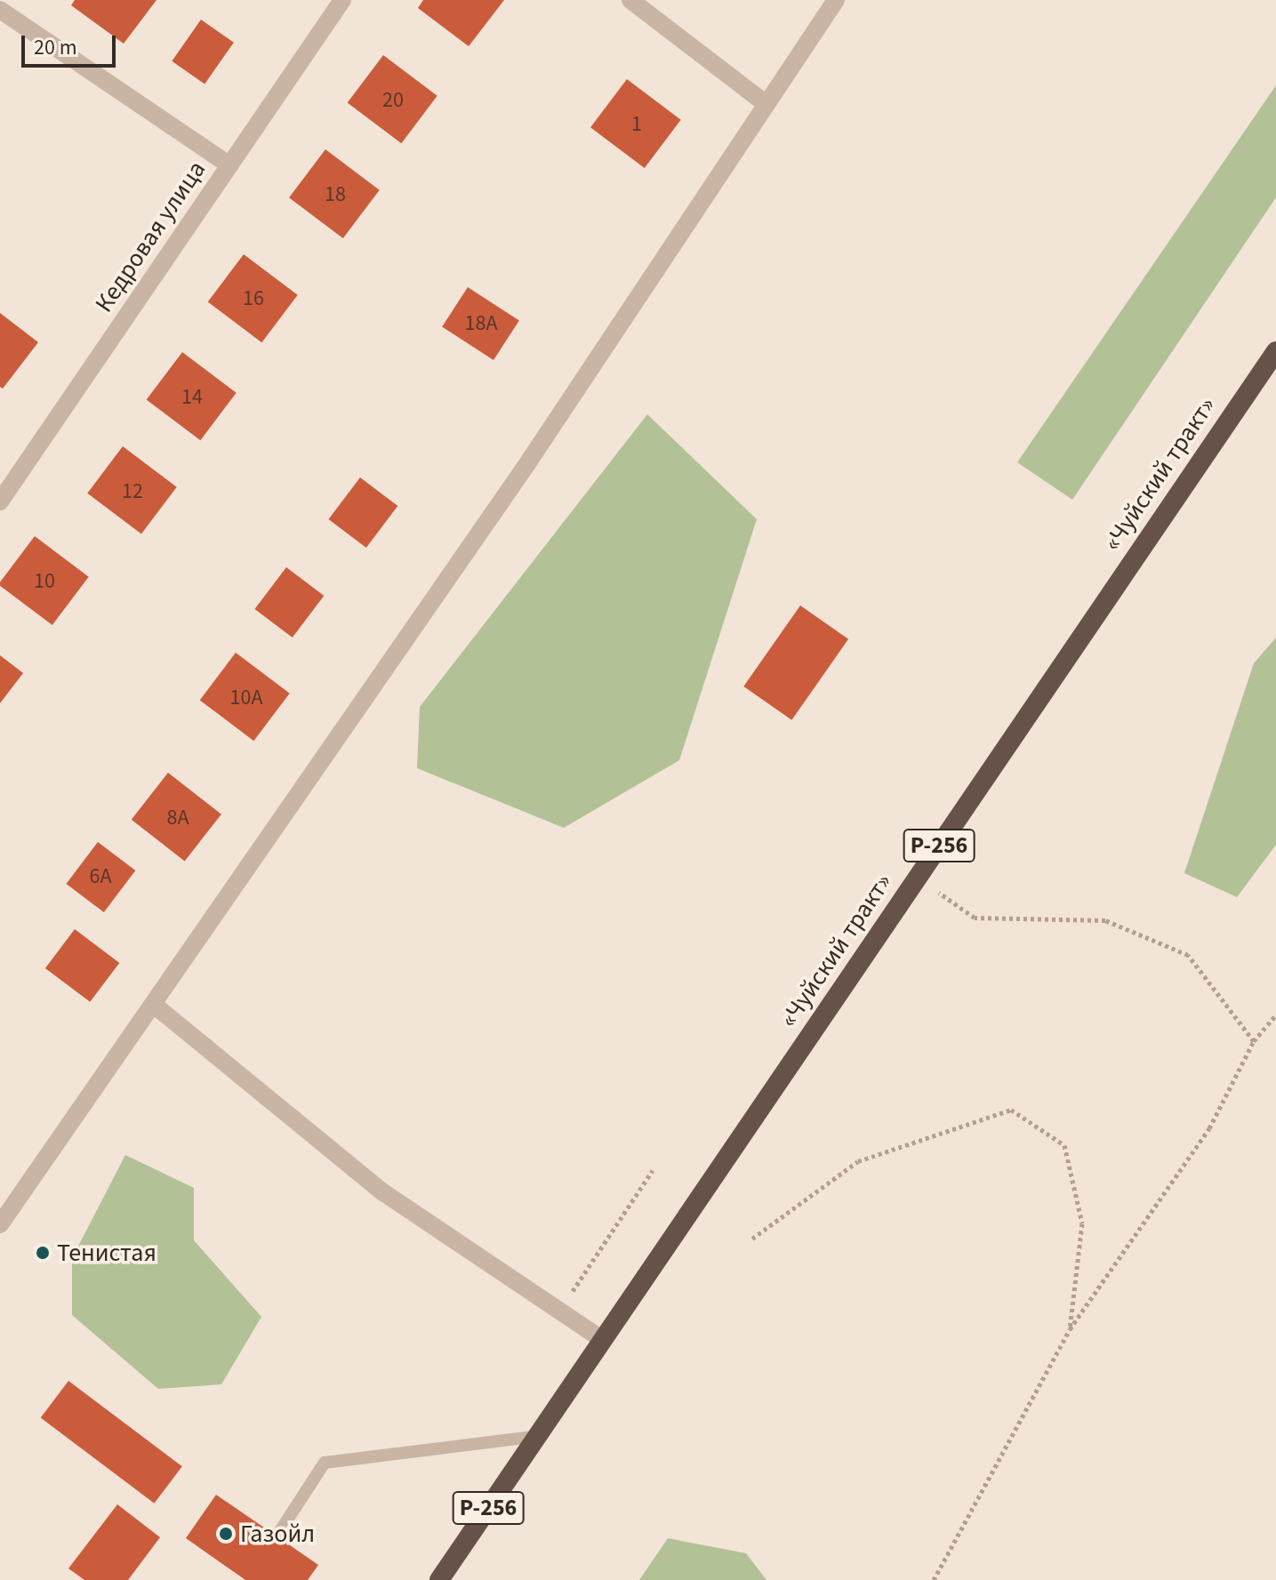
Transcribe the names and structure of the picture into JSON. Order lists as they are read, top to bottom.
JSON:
{
  "streets": {
    "highway": ["«Чуйский тракт»", "Р-256"],
    "street": ["Кедровая улица"]
  },
  "places": ["Тенистая", "Газойл"],
  "house_numbers": [
    "20",
    "1",
    "18",
    "16",
    "18А",
    "14",
    "12",
    "10",
    "10А",
    "8А",
    "6А"
  ],
  "scale_bar": "20 m"
}
